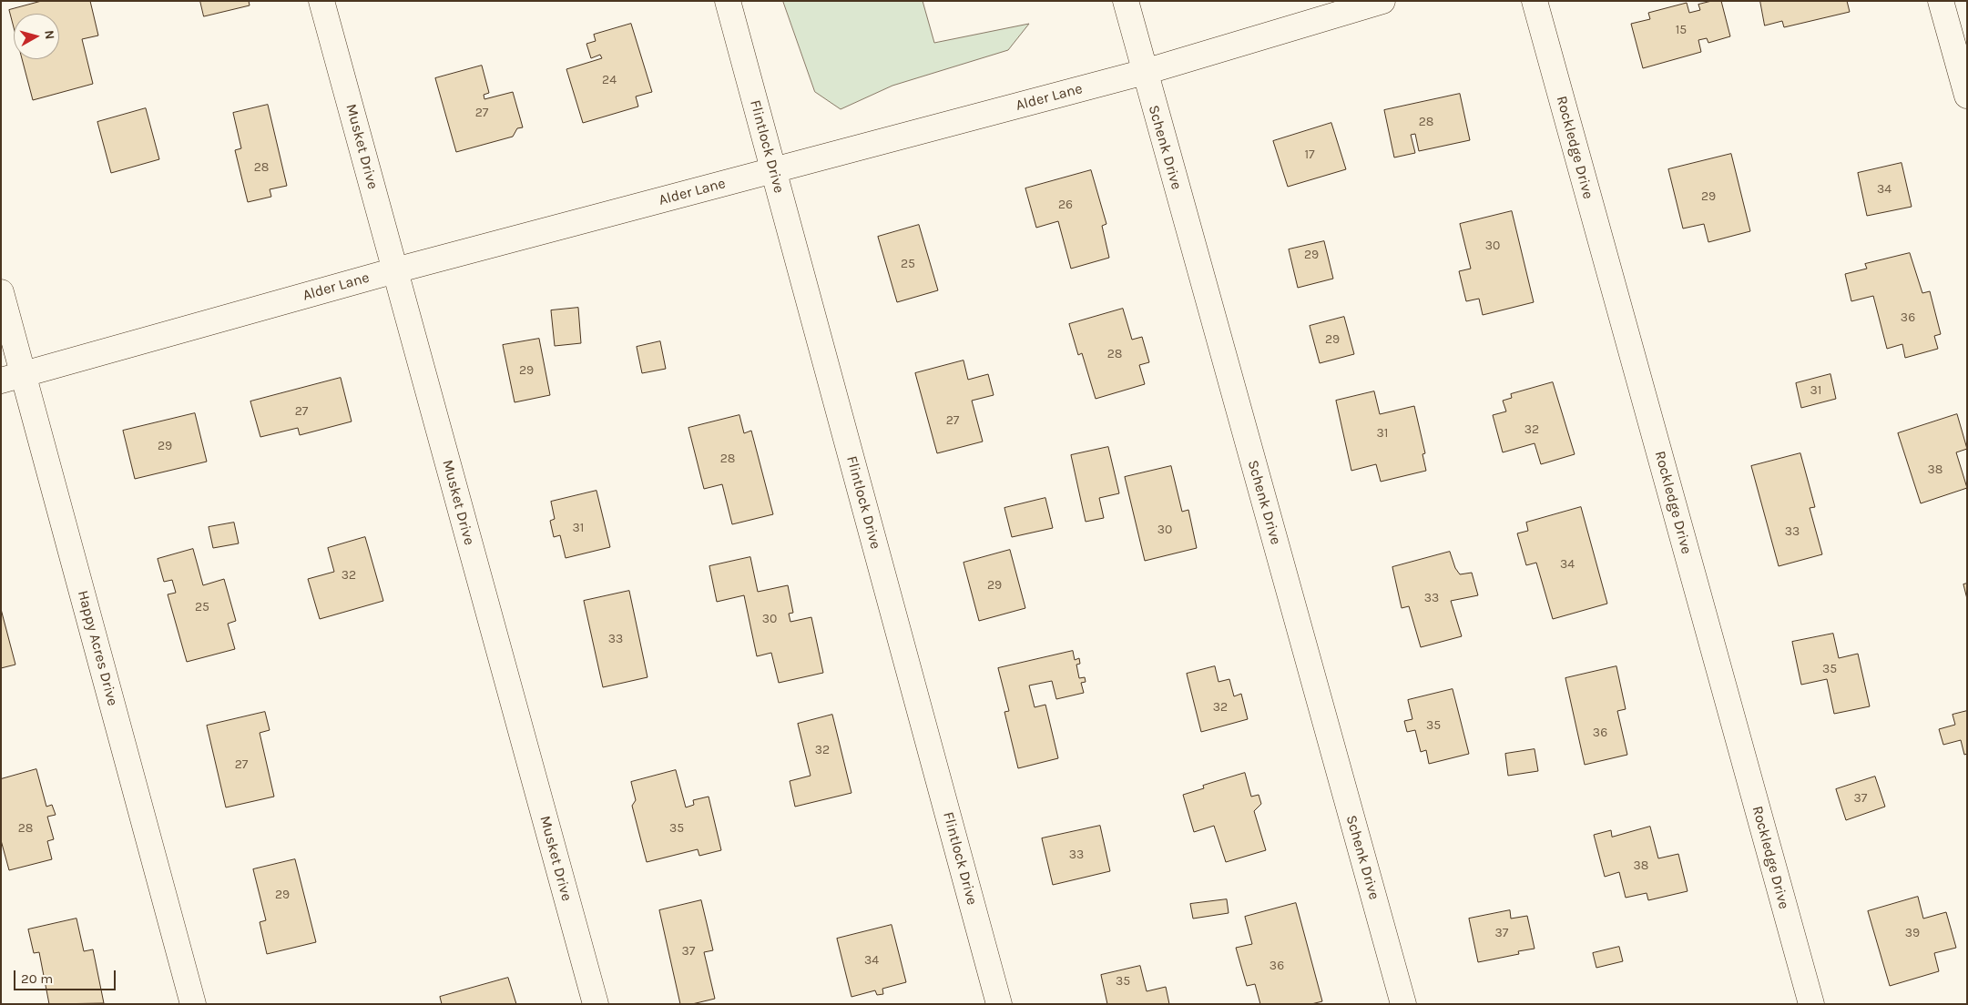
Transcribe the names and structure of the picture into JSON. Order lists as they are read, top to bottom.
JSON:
{
  "streets": {
    "street": [
      "Alder Lane",
      "Musket Drive",
      "Flintlock Drive",
      "Schenk Drive",
      "Rockledge Drive",
      "Happy Acres Drive"
    ]
  },
  "crossings": [
    ["Alder Lane", "Musket Drive"],
    ["Alder Lane", "Flintlock Drive"],
    ["Alder Lane", "Schenk Drive"],
    ["Alder Lane", "Happy Acres Drive"]
  ],
  "house_numbers": [
    "15",
    "24",
    "27",
    "28",
    "17",
    "28",
    "34",
    "29",
    "26",
    "30",
    "29",
    "25",
    "36",
    "29",
    "28",
    "29",
    "31",
    "27",
    "27",
    "32",
    "31",
    "29",
    "28",
    "38",
    "31",
    "30",
    "33",
    "34",
    "32",
    "29",
    "33",
    "25",
    "30",
    "33",
    "35",
    "32",
    "35",
    "36",
    "32",
    "27",
    "37",
    "28",
    "35",
    "33",
    "38",
    "29",
    "37",
    "39",
    "37",
    "34",
    "36",
    "35"
  ],
  "scale_bar": "20 m",
  "north": "right"
}
